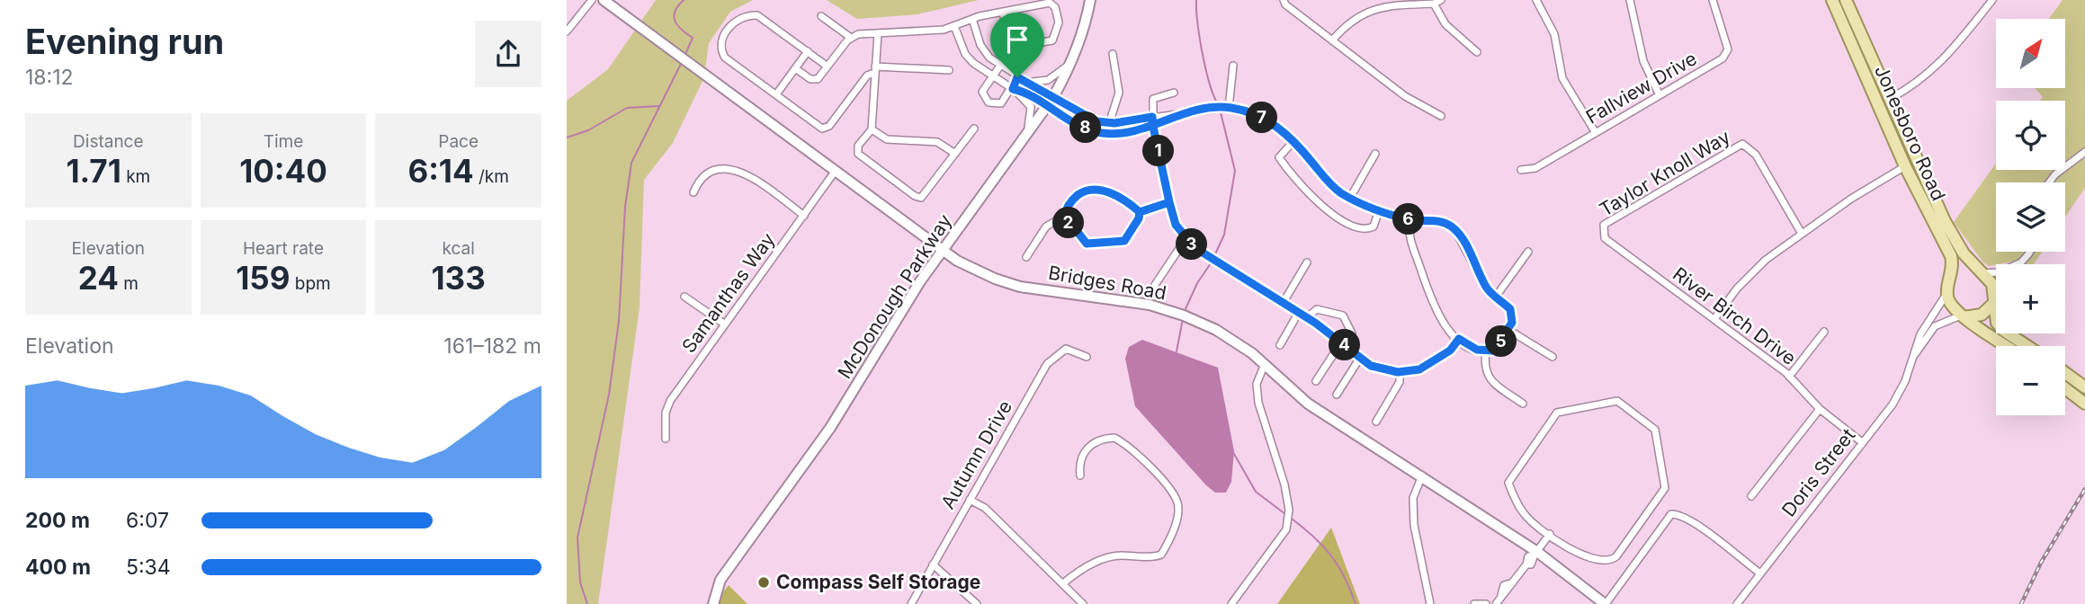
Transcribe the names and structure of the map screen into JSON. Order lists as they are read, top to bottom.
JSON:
{
  "streets": {
    "main road": ["Jonesboro Road"],
    "street": [
      "Fallview Drive",
      "Taylor Knoll Way",
      "Bridges Road",
      "Samanthas Way",
      "McDonough Parkway",
      "River Birch Drive",
      "Autumn Drive",
      "Doris Street"
    ]
  },
  "crossings": [
    ["Jonesboro Road", "Doris Street"],
    ["Taylor Knoll Way", "River Birch Drive"],
    ["Bridges Road", "Samanthas Way"],
    ["Bridges Road", "McDonough Parkway"],
    ["River Birch Drive", "Doris Street"]
  ],
  "places": ["Compass Self Storage"],
  "north": "top right",
  "page": {
    "heading": ["Evening run", "18:12"],
    "map_buttons": ["+", "−"],
    "pins": [
      "7",
      "8",
      "1",
      "6",
      "2",
      "3",
      "5",
      "4"
    ],
    "stats": [
      ["Distance", "1.71 km"],
      ["Time", "10:40"],
      ["Pace", "6:14 /km"],
      ["Elevation", "24 m"],
      ["Heart rate", "159 bpm"],
      ["kcal", "133"]
    ],
    "chart": ["Elevation", "161–182 m"],
    "list": [
      {
        "name": "200 m",
        "note": "6:07"
      },
      {
        "name": "400 m",
        "note": "5:34"
      }
    ]
  }
}
